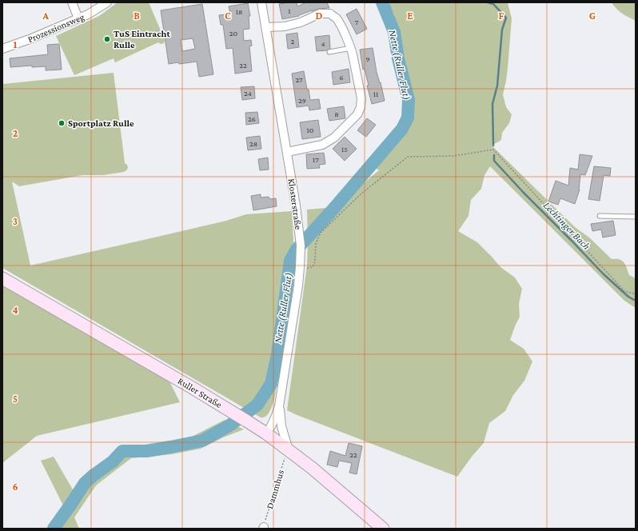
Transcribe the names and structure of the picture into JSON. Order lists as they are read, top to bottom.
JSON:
{
  "streets": {
    "main road": ["Ruller Straße"],
    "street": ["Prozessionsweg", "Klosterstraße"],
    "path": ["Dammhus"]
  },
  "crossings": [
    ["Klosterstraße", "Ruller Straße"],
    ["Klosterstraße", "Dammhus"],
    ["Ruller Straße", "Dammhus"]
  ],
  "water": ["Nette (Ruller Flut)", "Lechtinger Bach"],
  "places": ["TuS Eintracht Rulle", "Sportplatz Rulle"],
  "house_numbers": [
    "1",
    "18",
    "7",
    "20",
    "2",
    "4",
    "9",
    "22",
    "6",
    "27",
    "24",
    "11",
    "29",
    "8",
    "26",
    "10",
    "28",
    "15",
    "17",
    "22"
  ],
  "grid": {
    "columns": [
      "A",
      "B",
      "C",
      "D",
      "E",
      "F",
      "G"
    ],
    "rows": [
      "1",
      "2",
      "3",
      "4",
      "5",
      "6"
    ]
  }
}
